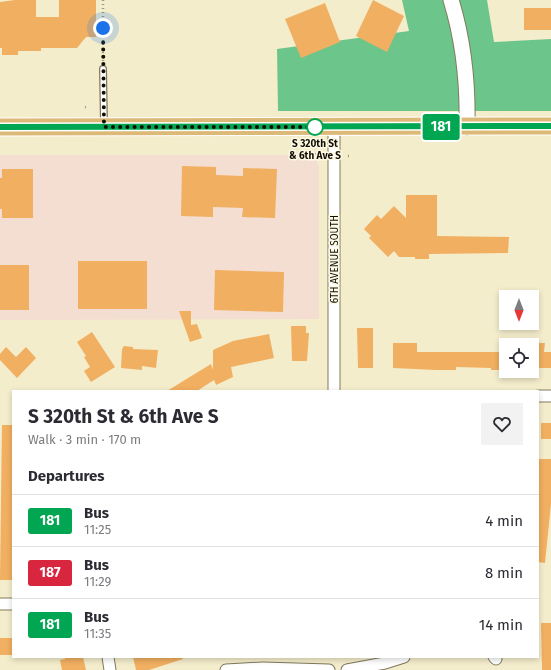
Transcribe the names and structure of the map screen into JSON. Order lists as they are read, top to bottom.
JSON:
{
  "streets": {
    "street": ["6TH AVENUE SOUTH"]
  },
  "places": ["S 320th St & 6th Ave S"],
  "lines": ["bus line 181"],
  "north": "bottom",
  "page": {
    "on_map": "181",
    "heading": [
      ["S 320th St & 6th Ave S", "Walk · 3 min · 170 m"],
      "Departures"
    ],
    "list": [
      {
        "mark": "181",
        "name": "Bus",
        "note": "11:25",
        "value": "4 min"
      },
      {
        "mark": "187",
        "name": "Bus",
        "note": "11:29",
        "value": "8 min"
      },
      {
        "mark": "181",
        "name": "Bus",
        "note": "11:35",
        "value": "14 min"
      }
    ]
  }
}
